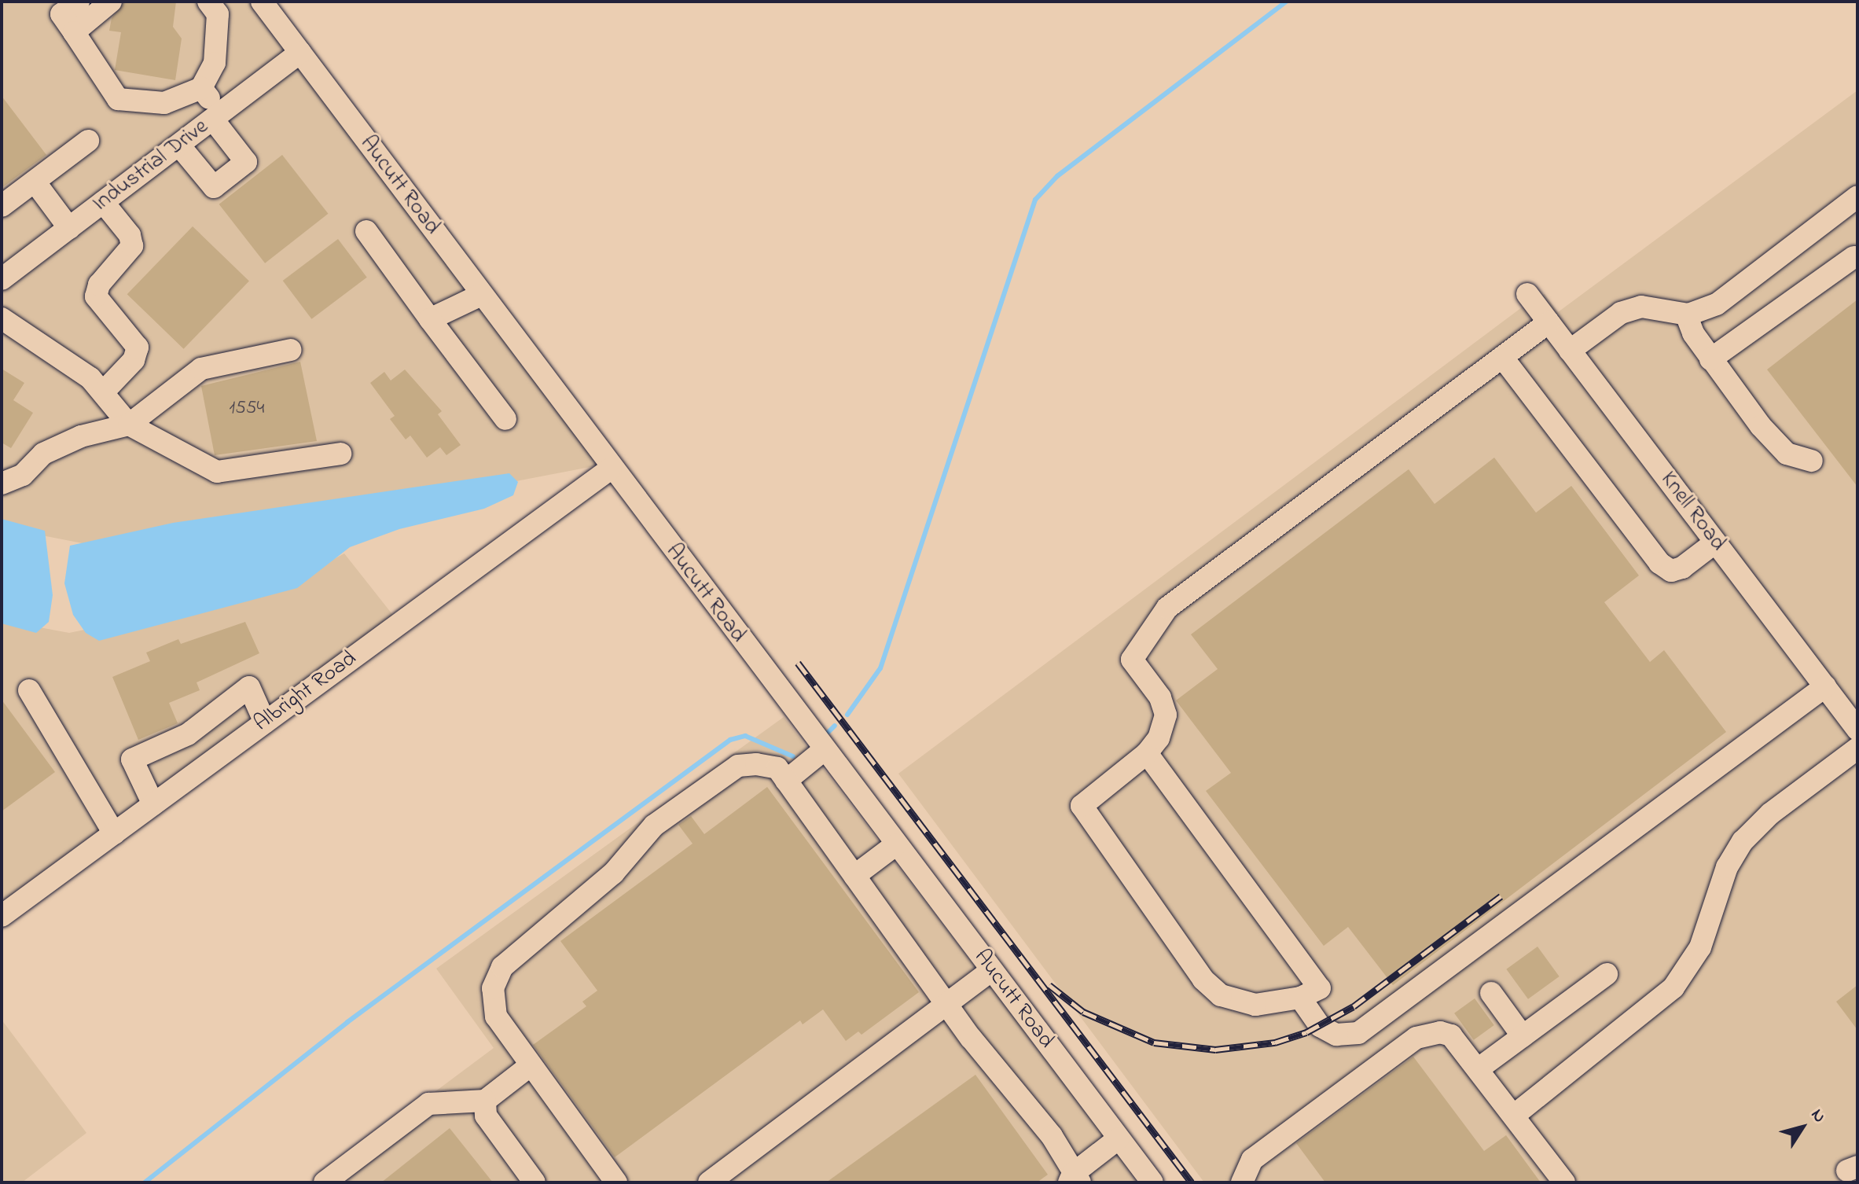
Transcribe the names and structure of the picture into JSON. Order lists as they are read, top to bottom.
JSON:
{
  "streets": {
    "street": [
      "Industrial Drive",
      "Aucutt Road",
      "Knell Road",
      "Albright Road"
    ]
  },
  "crossings": [
    ["Industrial Drive", "Aucutt Road"],
    ["Aucutt Road", "Albright Road"]
  ],
  "house_numbers": ["1554"],
  "north": "top right"
}
